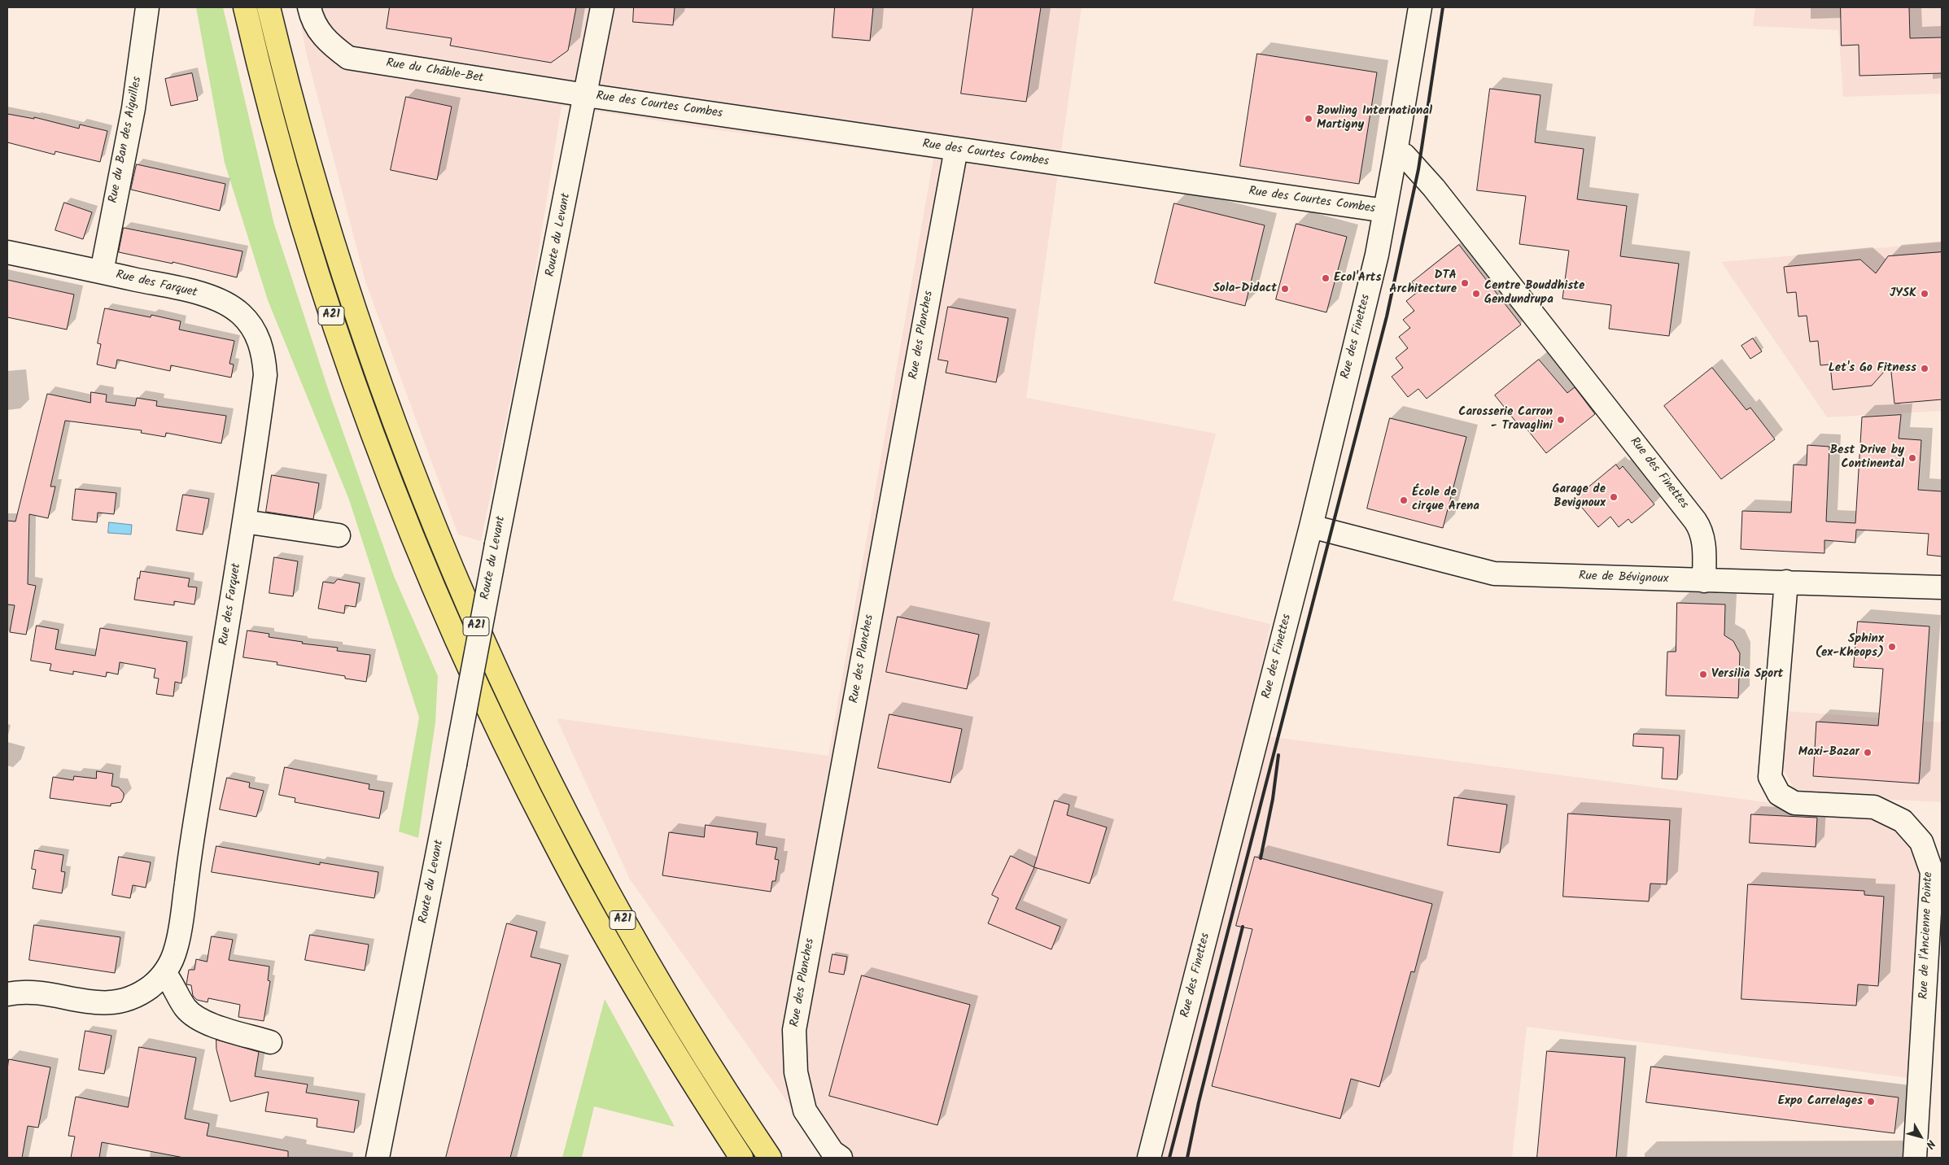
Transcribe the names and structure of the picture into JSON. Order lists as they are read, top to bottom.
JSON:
{
  "streets": {
    "highway": ["A21"],
    "street": [
      "Rue du Châble-Bet",
      "Rue des Courtes Combes",
      "Rue du Ban des Aiguilles",
      "Route du Levant",
      "Rue des Farquet",
      "Rue des Planches",
      "Rue des Finettes",
      "Rue de Bévignoux",
      "Rue de l'Ancienne Pointe"
    ]
  },
  "crossings": [
    ["Rue du Châble-Bet", "Rue des Courtes Combes"],
    ["Rue du Châble-Bet", "Route du Levant"],
    ["Rue des Courtes Combes", "Route du Levant"],
    ["Rue des Courtes Combes", "Rue des Planches"],
    ["Rue des Courtes Combes", "Rue des Finettes"],
    ["Rue du Ban des Aiguilles", "Rue des Farquet"],
    ["Rue des Finettes", "Rue de Bévignoux"],
    ["Rue de Bévignoux", "Rue de l'Ancienne Pointe"]
  ],
  "places": [
    "Bowling International Martigny",
    "Ecol'Arts",
    "DTA Architecture",
    "Sola-Didact",
    "Centre Bouddhiste Gendundrupa",
    "JYSK",
    "Let's Go Fitness",
    "Carosserie Carron - Travaglini",
    "Best Drive by Continental",
    "Garage de Bevignoux",
    "École de cirque Arena",
    "Sphinx (ex-Kheops)",
    "Versilia Sport",
    "Maxi-Bazar",
    "Expo Carrelages"
  ],
  "north": "bottom right"
}
